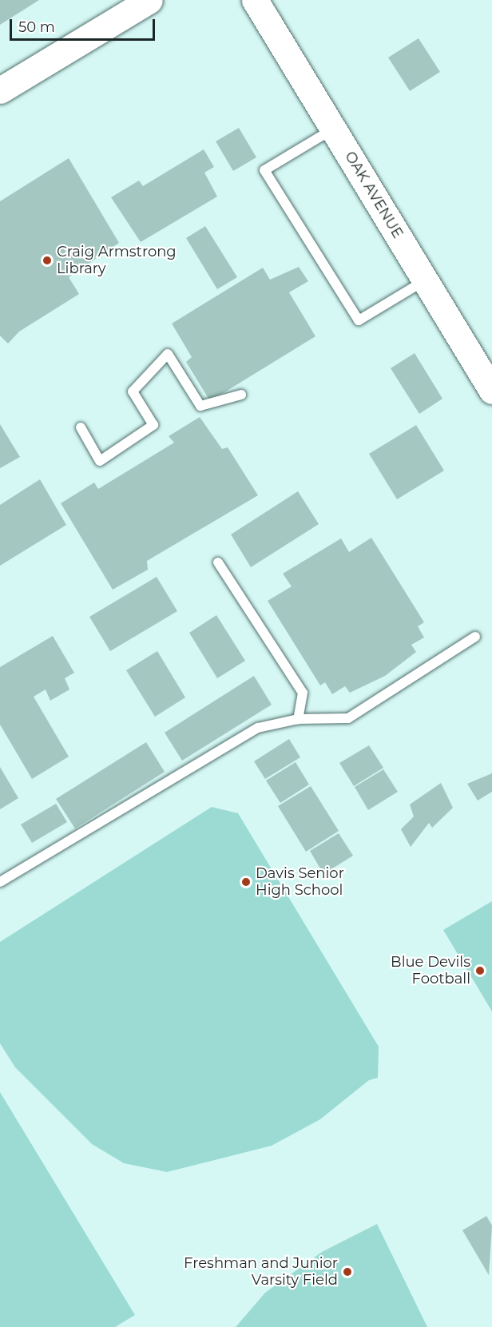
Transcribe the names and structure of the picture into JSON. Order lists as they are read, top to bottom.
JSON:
{
  "streets": {
    "street": ["OAK AVENUE"]
  },
  "places": [
    "Craig Armstrong Library",
    "Davis Senior High School",
    "Blue Devils Football",
    "Freshman and Junior Varsity Field"
  ],
  "scale_bar": "50 m"
}
